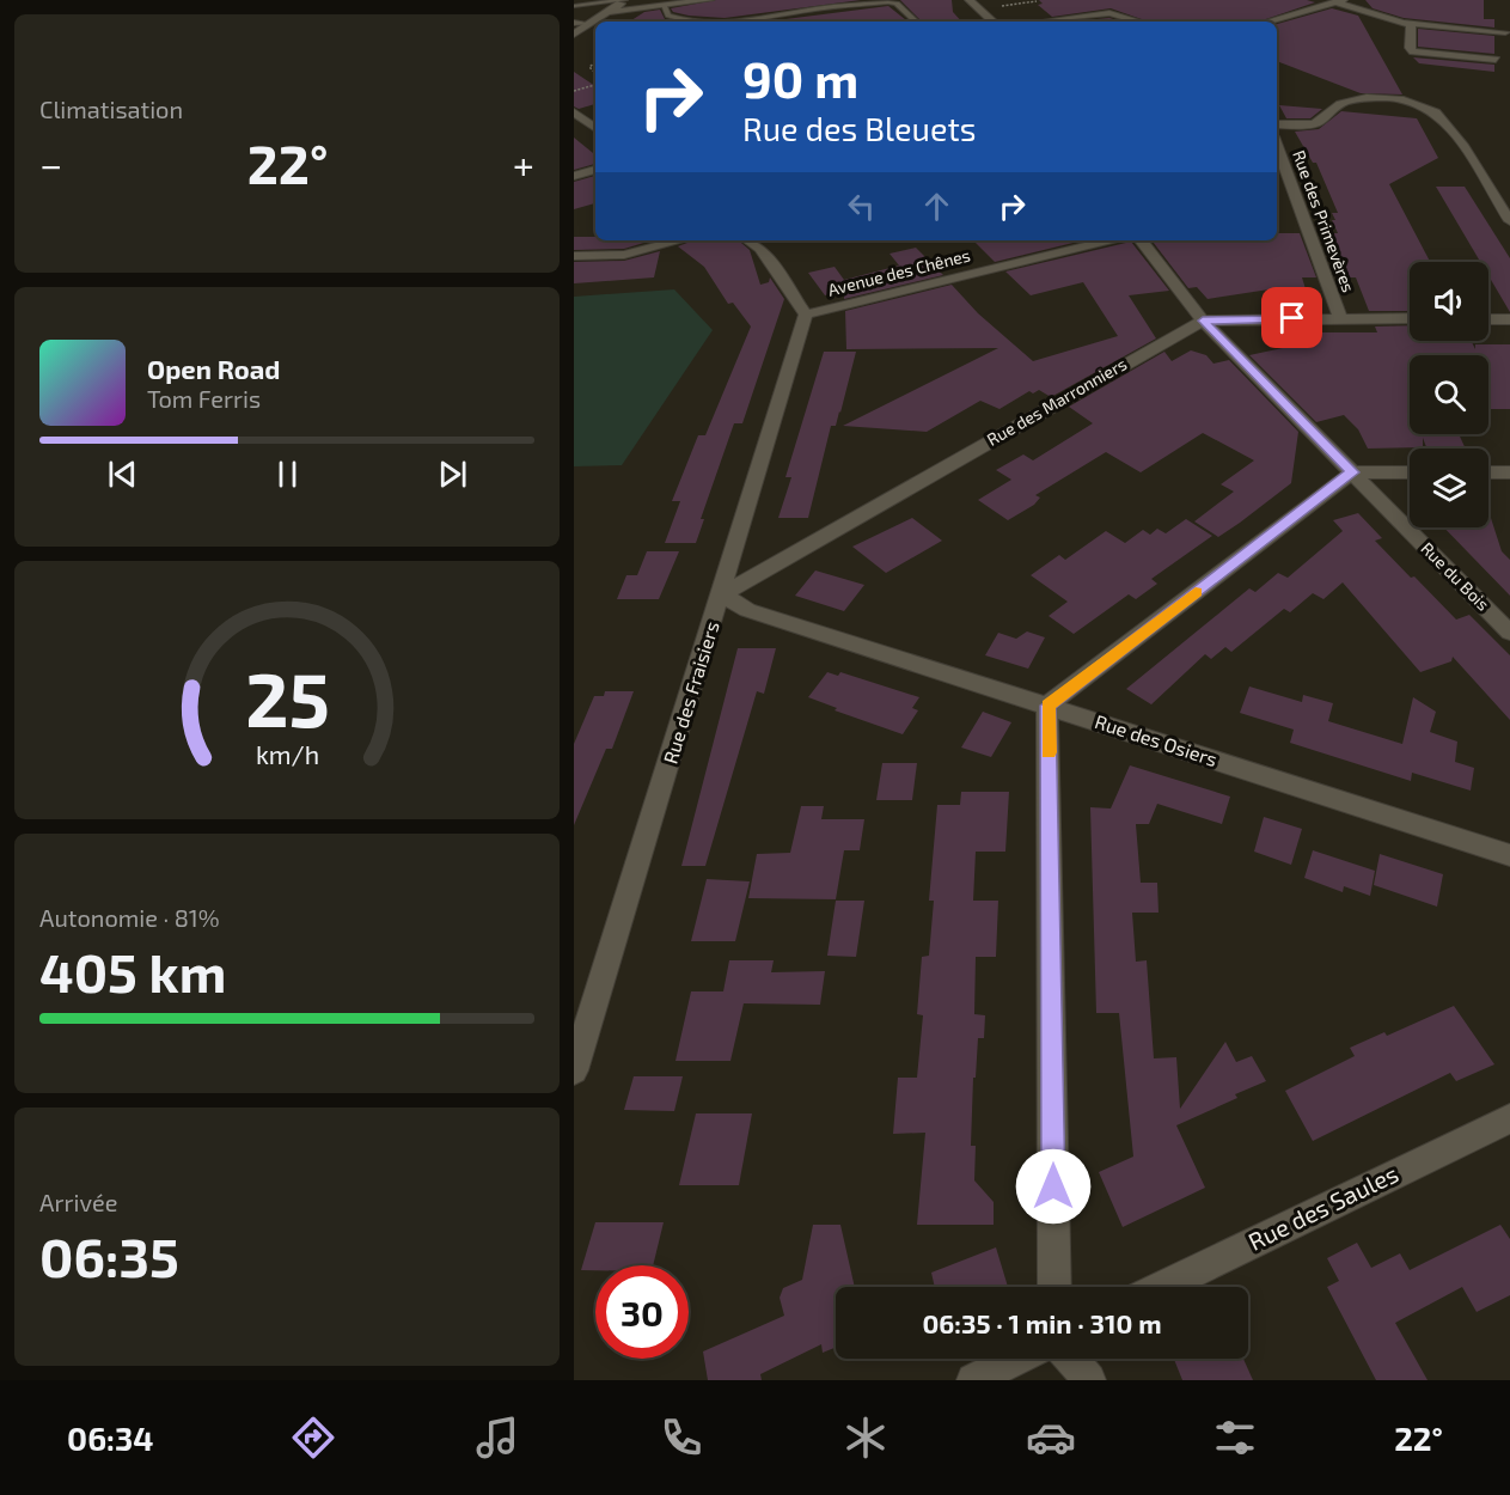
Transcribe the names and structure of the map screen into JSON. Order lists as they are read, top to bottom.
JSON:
{
  "streets": {
    "street": [
      "Rue des Primevères",
      "Avenue des Chênes",
      "Rue des Marronniers",
      "Rue du Bois",
      "Rue des Fraisiers",
      "Rue des Osiers",
      "Rue des Saules"
    ]
  },
  "crossings": [
    ["Rue des Primevères", "Rue des Marronniers"],
    ["Avenue des Chênes", "Rue des Fraisiers"],
    ["Rue des Marronniers", "Rue du Bois"],
    ["Rue des Marronniers", "Rue des Fraisiers"],
    ["Rue des Marronniers", "Rue des Osiers"],
    ["Rue des Fraisiers", "Rue des Osiers"]
  ],
  "page": {
    "tile": [
      "Climatisation",
      ["Autonomie · 81%", "405 km"],
      ["Arrivée", "06:35"]
    ],
    "turn": ["90 m", "Rue des Bleuets"],
    "heat": ["−", "22°", "+"],
    "song": ["Open Road", "Tom Ferris"],
    "limit": "30",
    "trip": "06:35 · 1 min · 310 m",
    "tabs": ["06:34", "22°"],
    "gauge": ["25", "km/h"]
  }
}
